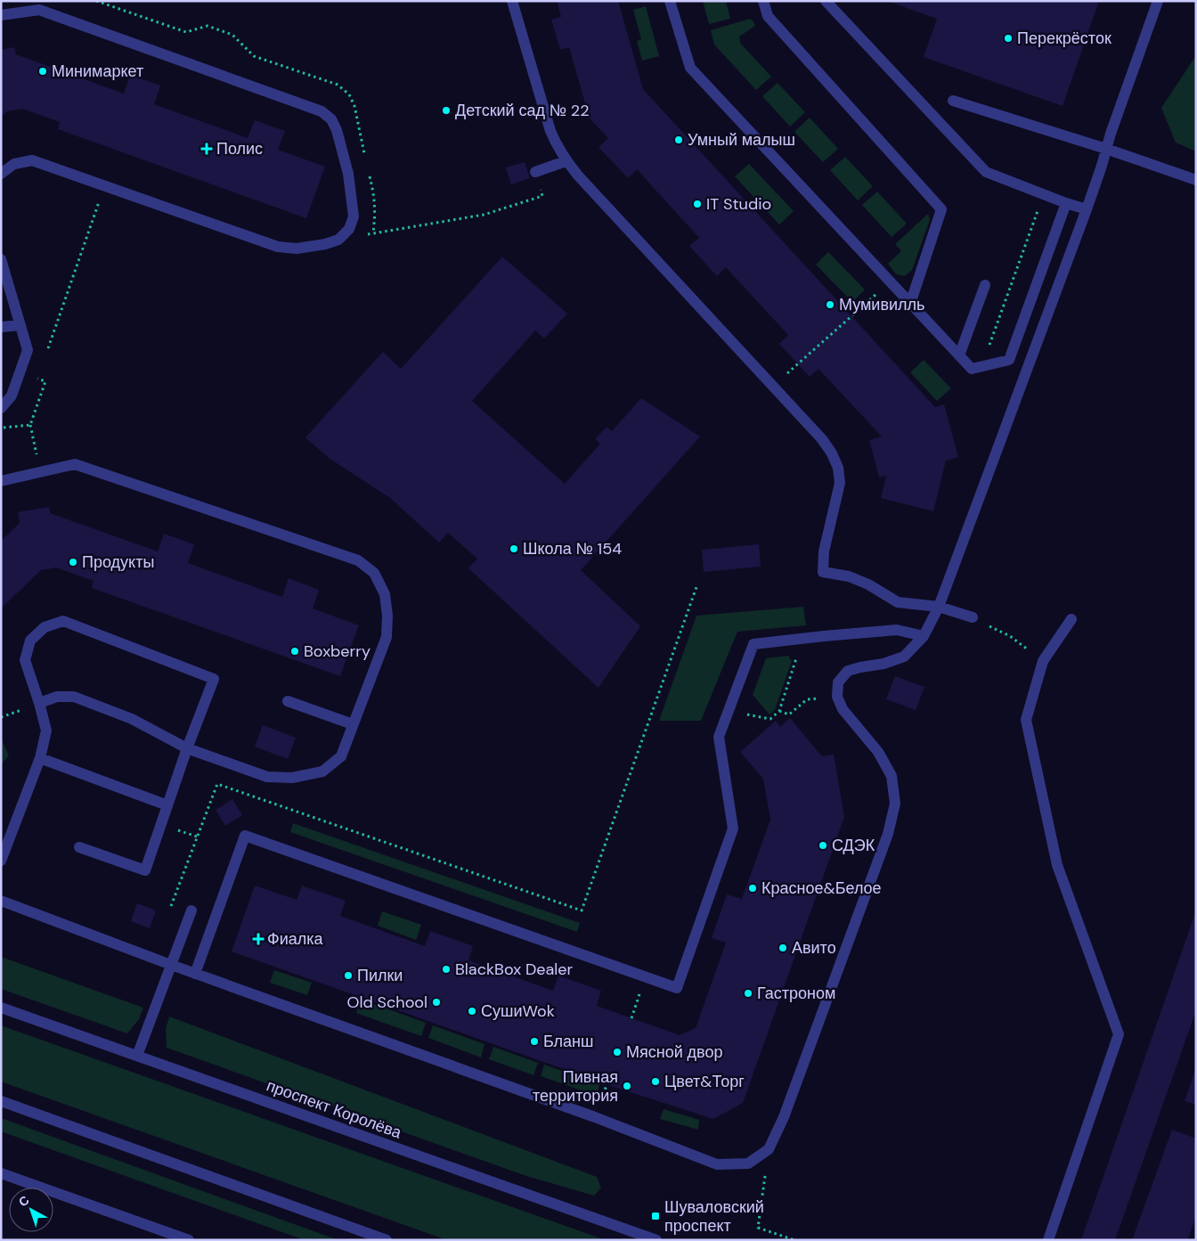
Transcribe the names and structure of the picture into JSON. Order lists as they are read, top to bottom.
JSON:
{
  "streets": {
    "street": ["проспект Королёва"]
  },
  "places": {
    "other": [
      "Перекрёсток",
      "Минимаркет",
      "Детский сад № 22",
      "Умный малыш",
      "IT Studio",
      "Мумивилль",
      "Школа № 154",
      "Продукты",
      "Boxberry",
      "СДЭК",
      "Красное&Белое",
      "Авито",
      "BlackBox Dealer",
      "Пилки",
      "Гастроном",
      "Old School",
      "СушиWok",
      "Бланш",
      "Мясной двор",
      "Цвет&Торг",
      "Пивная территория"
    ],
    "health": ["Полис", "Фиалка"],
    "transit": ["Шуваловский проспект"]
  },
  "north": "top left"
}
